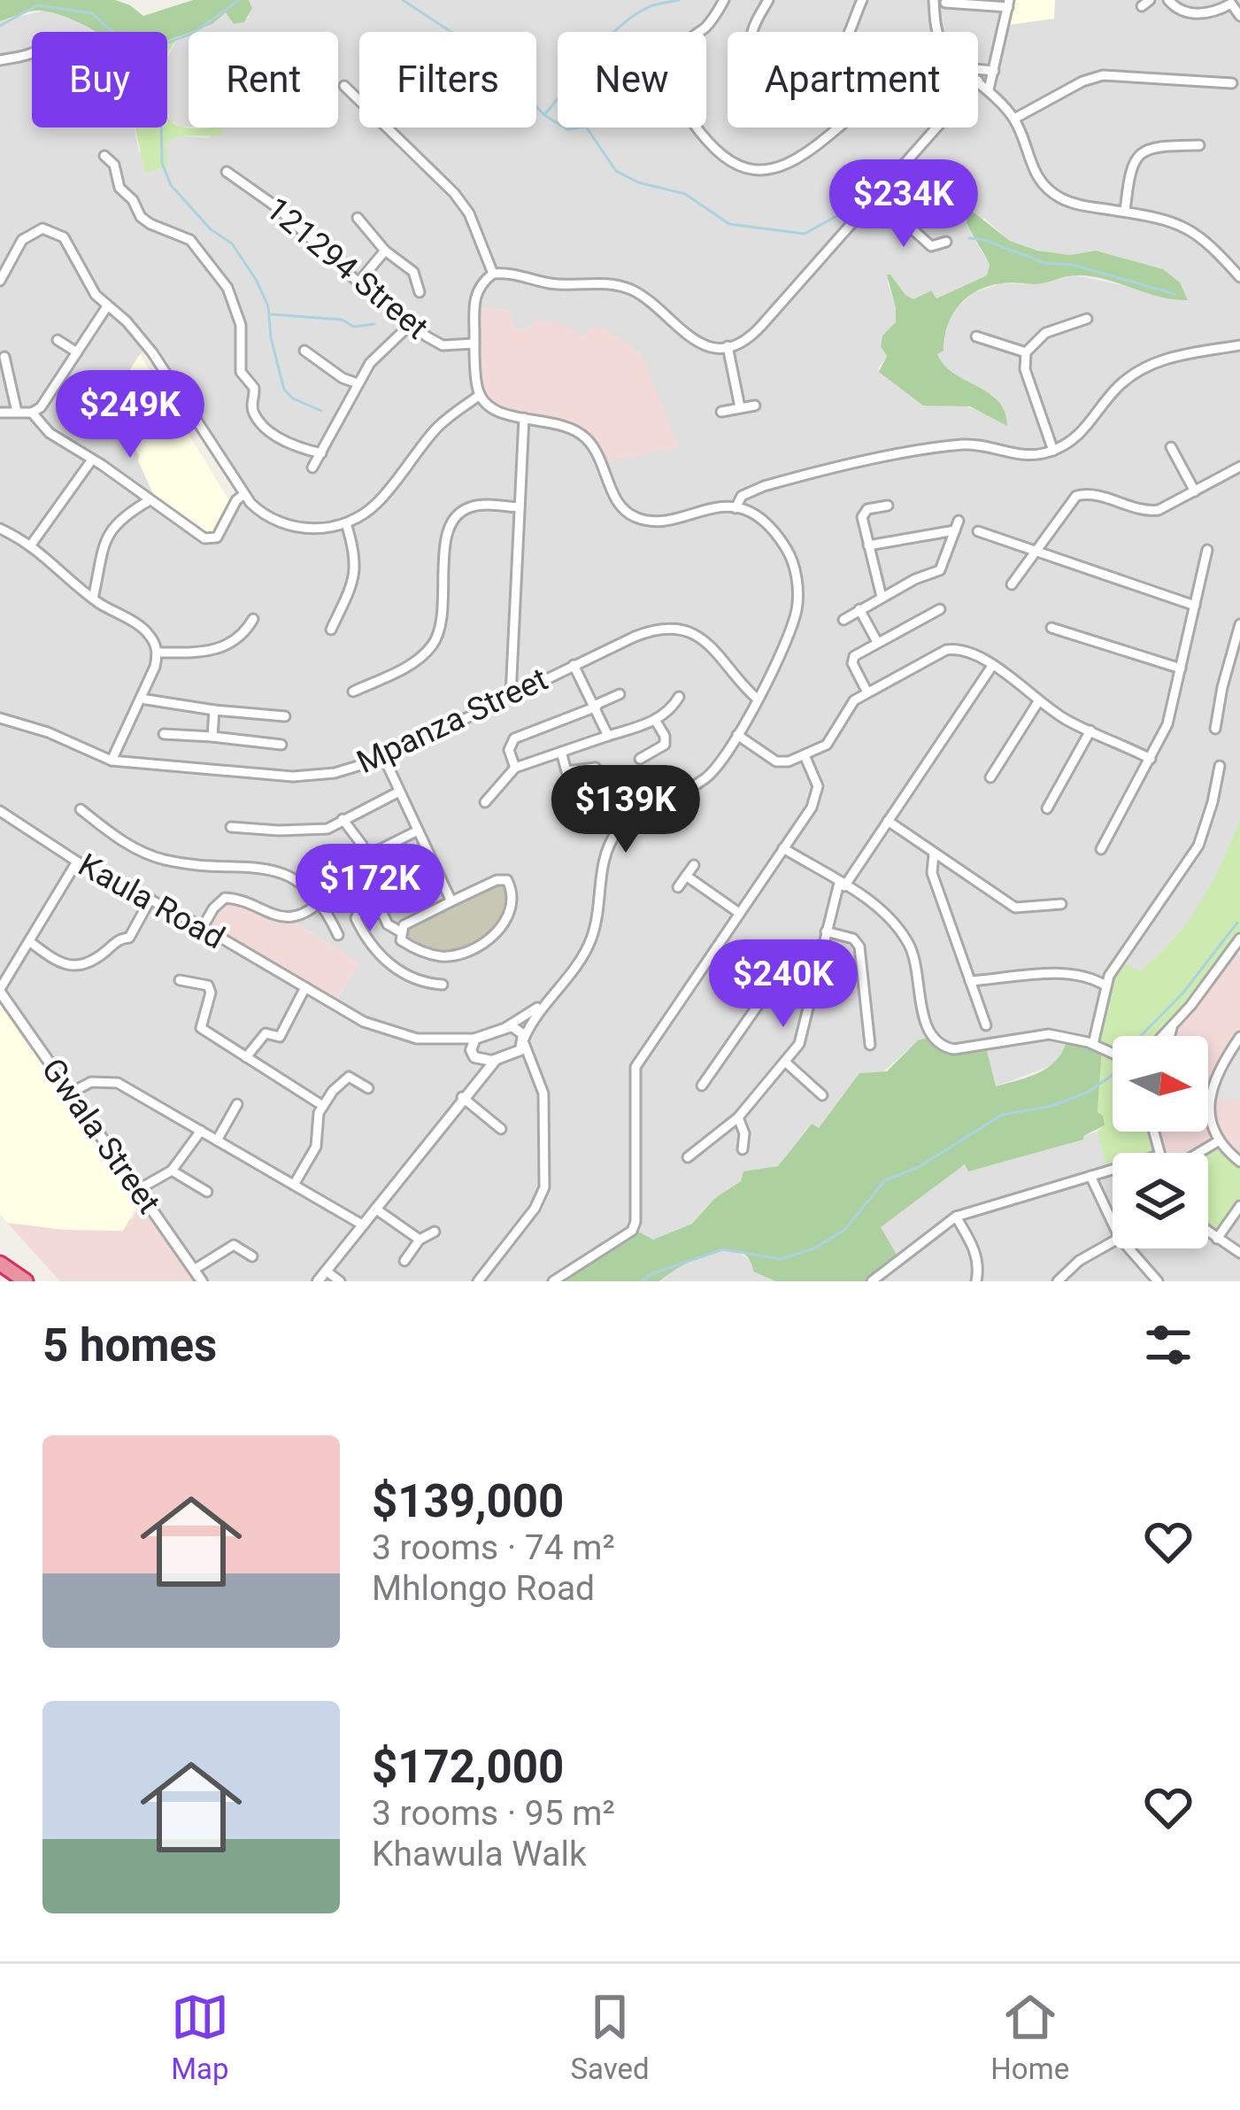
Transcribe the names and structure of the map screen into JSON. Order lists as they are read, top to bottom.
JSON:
{
  "streets": {
    "street": [
      "121294 Street",
      "Mpanza Street",
      "Kaula Road",
      "Gwala Street"
    ]
  },
  "north": "right",
  "page": {
    "chip": [
      "Buy",
      "Rent",
      "Filters",
      "New",
      "Apartment"
    ],
    "price": [
      "$234K",
      "$249K",
      "$139K",
      "$172K",
      "$240K"
    ],
    "heading": "5 homes",
    "list": [
      {
        "name": "$139,000",
        "note": "3 rooms · 74 m² · Mhlongo Road"
      },
      {
        "name": "$172,000",
        "note": "3 rooms · 95 m² · Khawula Walk"
      }
    ],
    "tabs": ["Map", "Saved", "Home"]
  }
}
